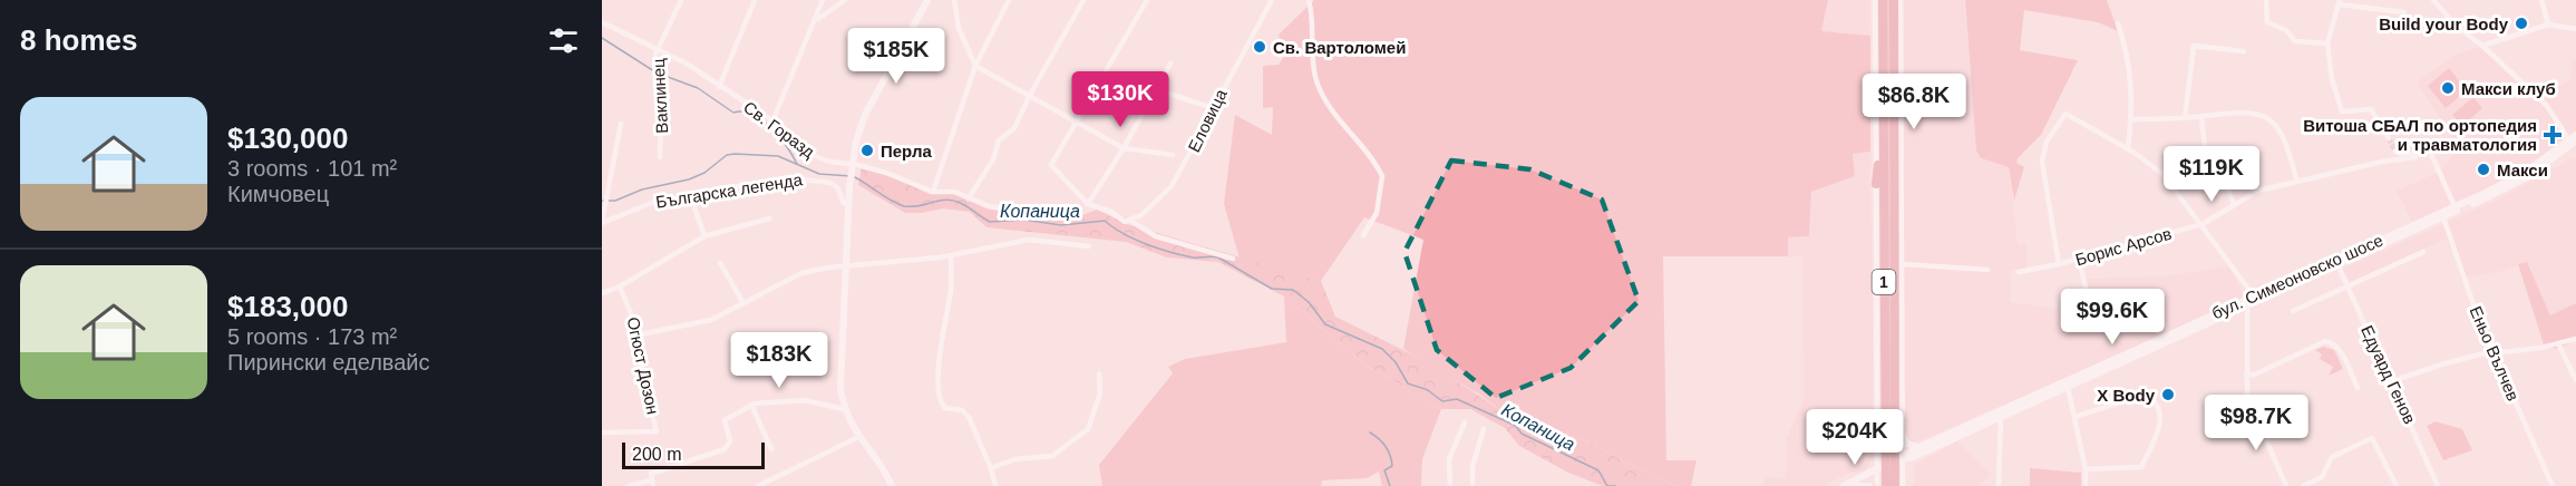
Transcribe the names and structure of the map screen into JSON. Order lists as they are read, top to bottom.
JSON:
{
  "streets": {
    "highway": ["1"],
    "main road": ["бул. Симеоновско шосе"],
    "street": [
      "Ваклинец",
      "Еловица",
      "Св. Горазд",
      "Българска легенда",
      "Борис Арсов",
      "Еньо Вълчев",
      "Огюст Дозон",
      "Едуард Генов"
    ]
  },
  "crossings": [
    ["Ваклинец", "Св. Горазд"],
    ["бул. Симеоновско шосе", "Еньо Вълчев"],
    ["бул. Симеоновско шосе", "Едуард Генов"]
  ],
  "water": ["Копаница"],
  "places": {
    "other": [
      "Build your Body",
      "Св. Вартоломей",
      "Макси клуб",
      "Перла",
      "Макси",
      "X Body"
    ],
    "health": ["Витоша СБАЛ по ортопедия и травматология"]
  },
  "scale_bar": "200 m",
  "page": {
    "heading": "8 homes",
    "price": [
      "$185K",
      "$130K",
      "$86.8K",
      "$119K",
      "$99.6K",
      "$183K",
      "$98.7K",
      "$204K"
    ],
    "list": [
      {
        "name": "$130,000",
        "note": "3 rooms · 101 m² · Кимчовец"
      },
      {
        "name": "$183,000",
        "note": "5 rooms · 173 m² · Пирински еделвайс"
      }
    ],
    "scale": "200 m"
  }
}
